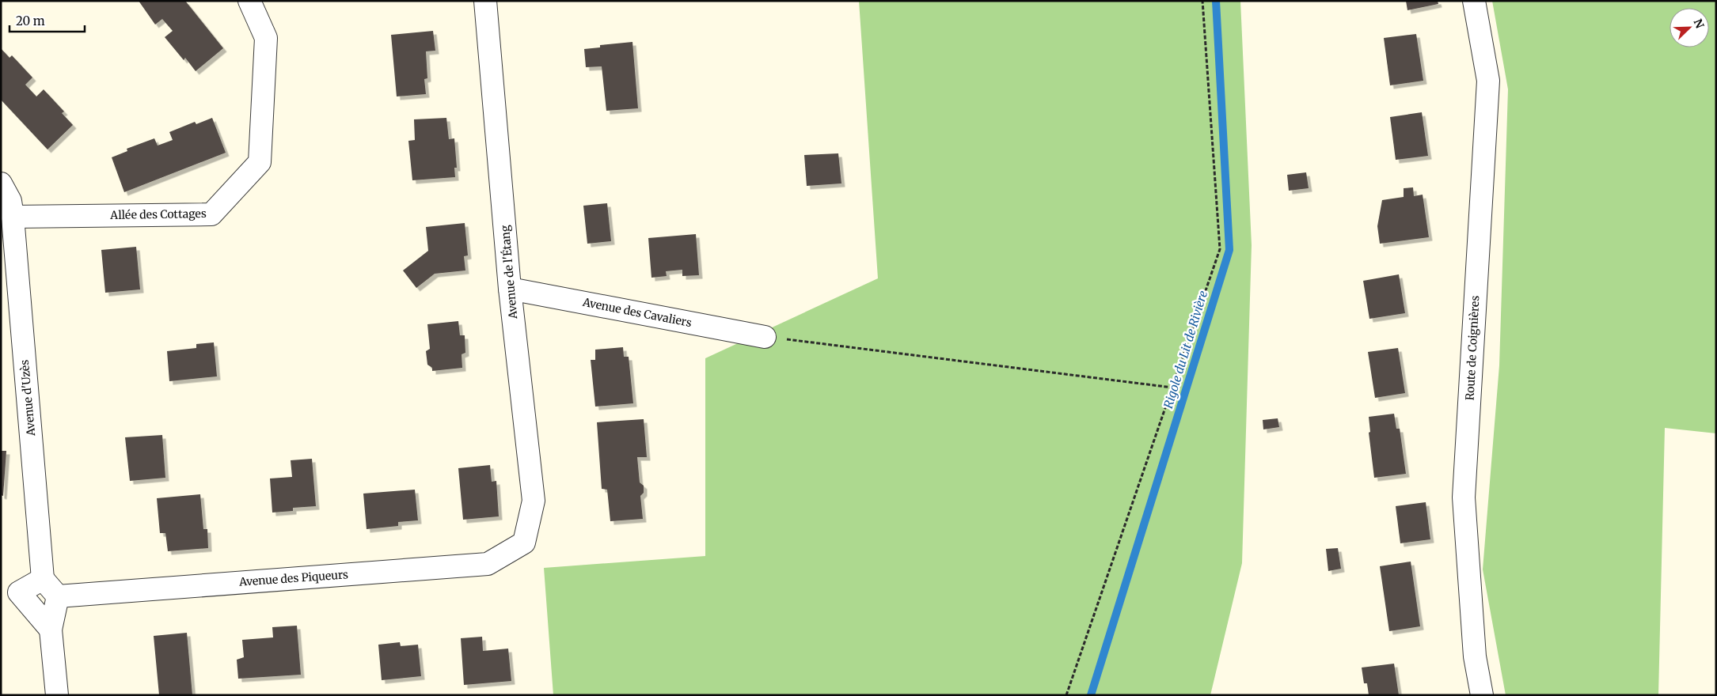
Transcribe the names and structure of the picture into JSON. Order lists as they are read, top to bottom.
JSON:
{
  "streets": {
    "street": [
      "Allée des Cottages",
      "Avenue de l'Étang",
      "Avenue des Cavaliers",
      "Route de Coignières",
      "Avenue d'Uzès",
      "Avenue des Piqueurs"
    ]
  },
  "crossings": [
    ["Allée des Cottages", "Avenue d'Uzès"],
    ["Avenue de l'Étang", "Avenue des Cavaliers"],
    ["Avenue de l'Étang", "Avenue des Piqueurs"]
  ],
  "water": ["Rigole du Lit de Rivière"],
  "scale_bar": "20 m",
  "north": "top right"
}
